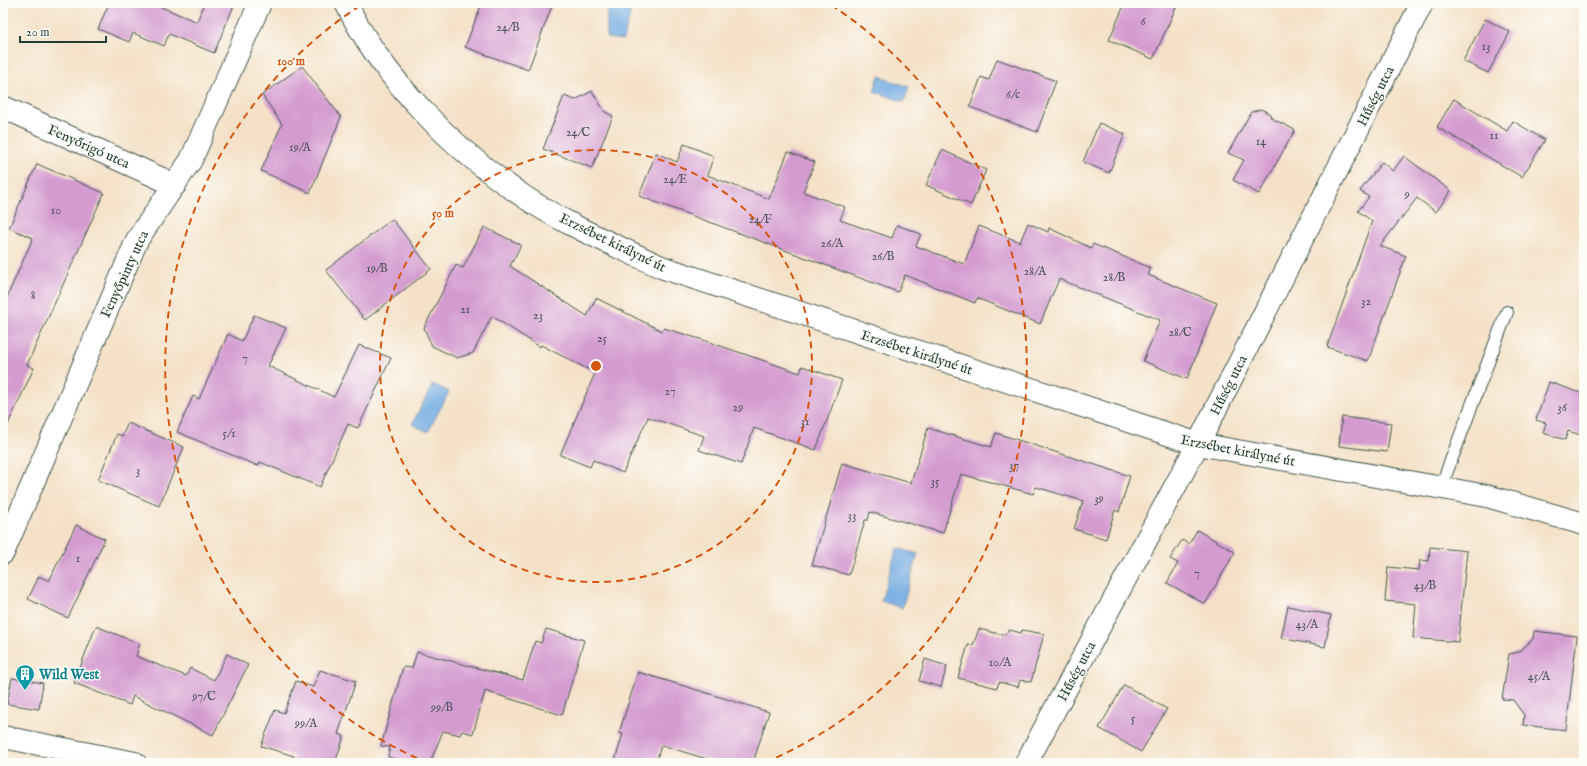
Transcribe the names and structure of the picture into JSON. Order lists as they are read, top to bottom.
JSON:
{
  "streets": {
    "street": [
      "Hűség utca",
      "Fenyőrigó utca",
      "Erzsébet királyné út",
      "Fenyőpinty utca"
    ]
  },
  "crossings": [
    ["Hűség utca", "Erzsébet királyné út"],
    ["Fenyőrigó utca", "Fenyőpinty utca"]
  ],
  "places": {
    "building": ["Wild West"]
  },
  "house_numbers": [
    "6",
    "24/B",
    "13",
    "6/c",
    "24/C",
    "11",
    "14",
    "19/A",
    "24/E",
    "9",
    "10",
    "24/F",
    "26/A",
    "26/B",
    "19/B",
    "28/A",
    "28/B",
    "8",
    "32",
    "21",
    "23",
    "28/C",
    "25",
    "7",
    "27",
    "29",
    "36",
    "31",
    "5/1",
    "37",
    "3",
    "35",
    "39",
    "33",
    "1",
    "7",
    "43/B",
    "43/A",
    "10/A",
    "45/A",
    "97/C",
    "99/B",
    "5",
    "99/A"
  ],
  "scale_bar": "20 m",
  "rings": ["100 m", "50 m"]
}
